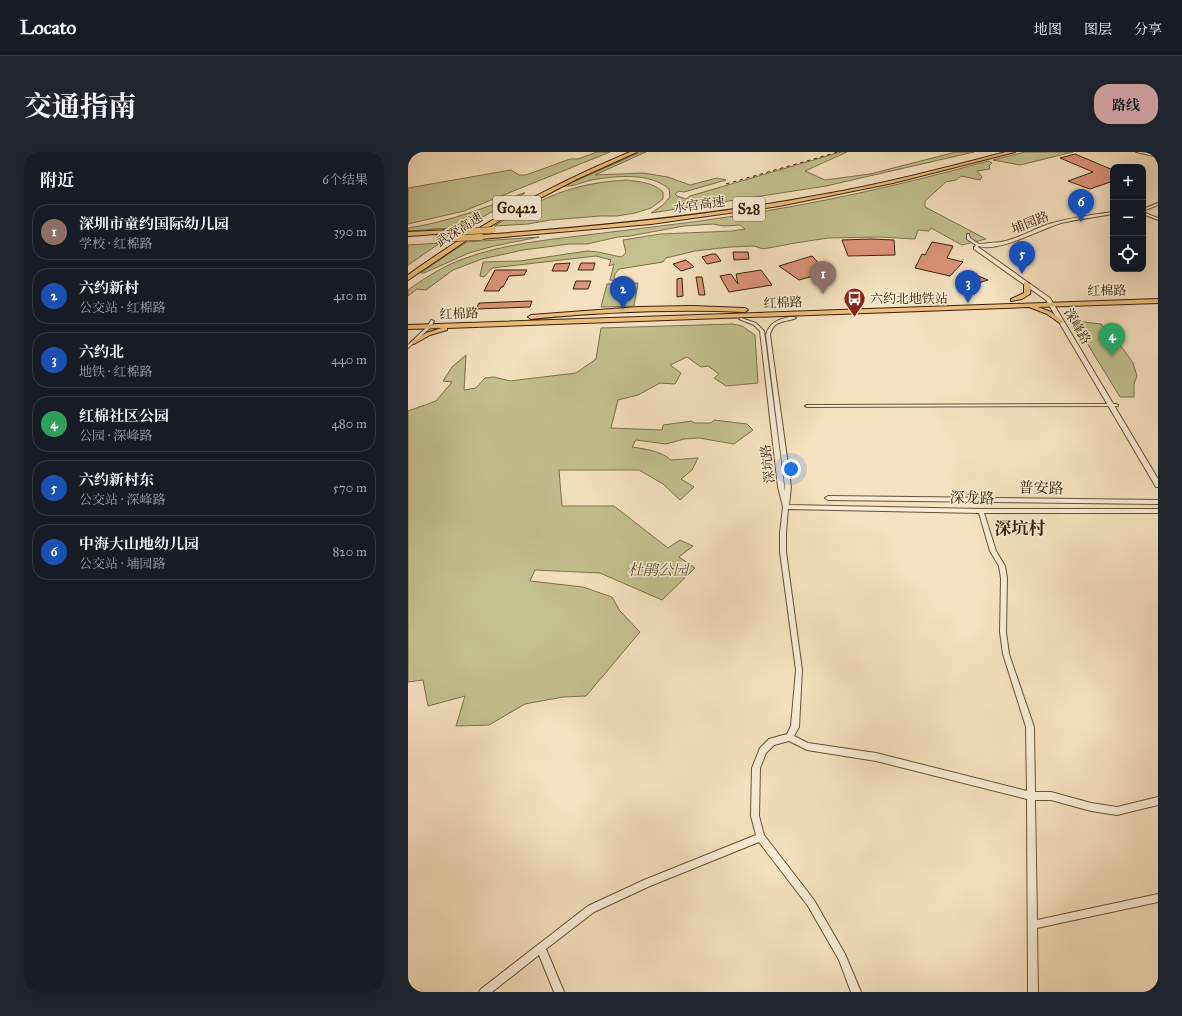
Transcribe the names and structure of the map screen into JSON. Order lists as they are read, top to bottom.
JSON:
{
  "streets": {
    "highway": [
      "水官高速",
      "G0422",
      "S28",
      "武深高速"
    ],
    "main road": ["红棉路"],
    "street": [
      "埔园路",
      "深峰路",
      "深坑路",
      "普安路",
      "深龙路"
    ]
  },
  "crossings": [
    ["埔园路", "深峰路"],
    ["红棉路", "深峰路"],
    ["深坑路", "深龙路"]
  ],
  "districts": ["深坑村"],
  "parks": ["杜鹃公园"],
  "places": {
    "bus stop": ["六约北地铁站"]
  },
  "page": {
    "header": "Locato",
    "nav": ["地图", "图层", "分享"],
    "title": "交通指南",
    "buttons": "路线",
    "heading": ["附近", "6个结果"],
    "map_buttons": ["+", "−"],
    "pins": [
      "6",
      "5",
      "1",
      "3",
      "2",
      "4"
    ],
    "list": [
      {
        "mark": "1",
        "name": "深圳市童约国际幼儿园",
        "note": "学校 · 红棉路",
        "value": "390 m"
      },
      {
        "mark": "2",
        "name": "六约新村",
        "note": "公交站 · 红棉路",
        "value": "410 m"
      },
      {
        "mark": "3",
        "name": "六约北",
        "note": "地铁 · 红棉路",
        "value": "440 m"
      },
      {
        "mark": "4",
        "name": "红棉社区公园",
        "note": "公园 · 深峰路",
        "value": "480 m"
      },
      {
        "mark": "5",
        "name": "六约新村东",
        "note": "公交站 · 深峰路",
        "value": "570 m"
      },
      {
        "mark": "6",
        "name": "中海大山地幼儿园",
        "note": "公交站 · 埔园路",
        "value": "820 m"
      }
    ]
  }
}
